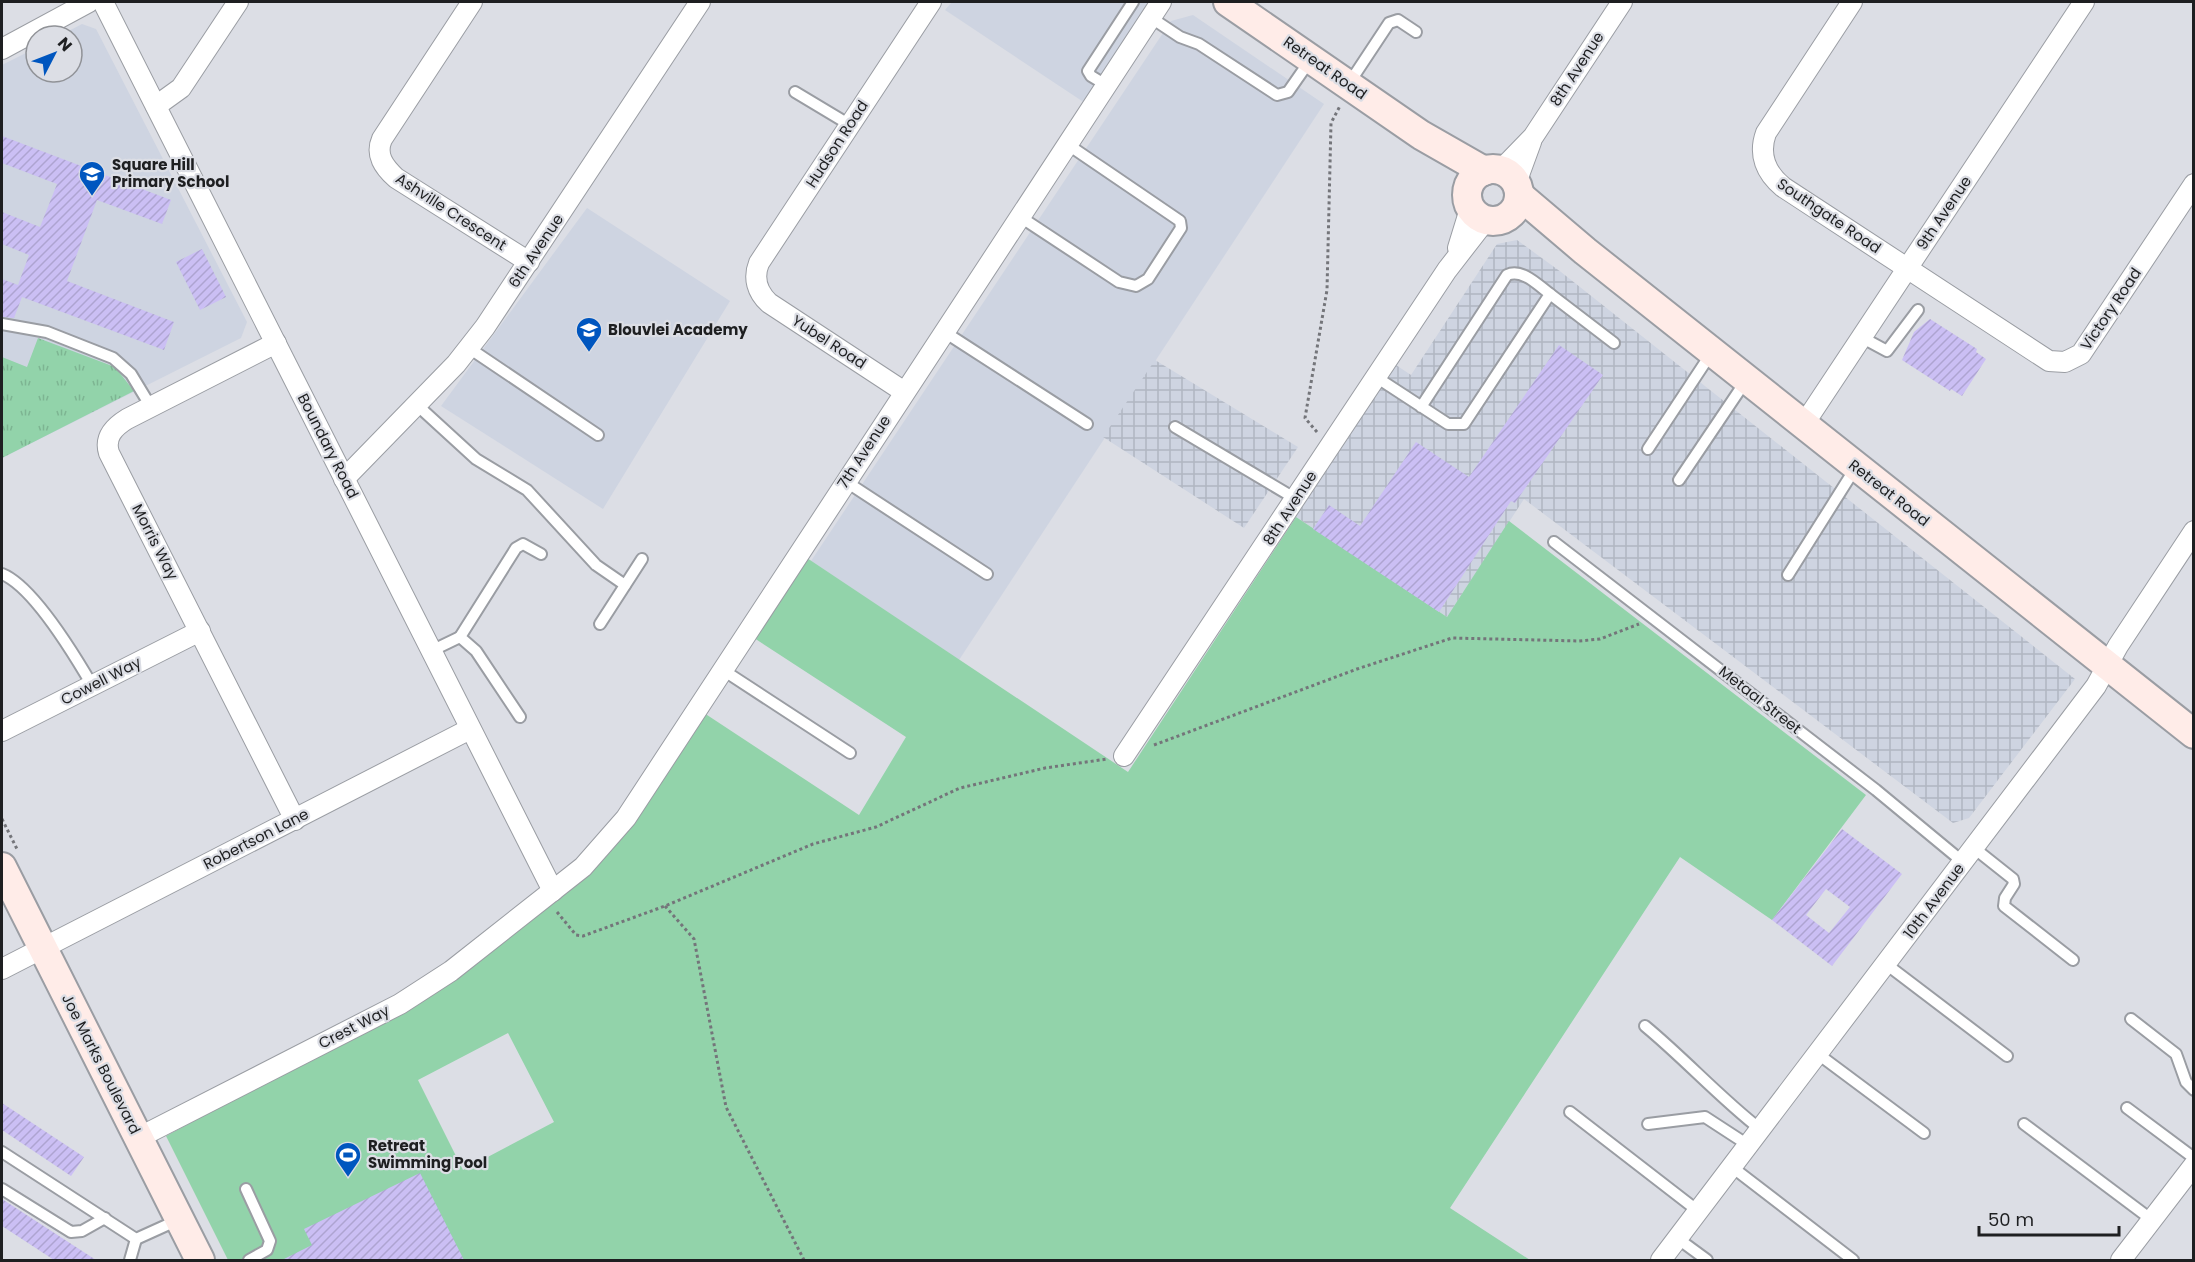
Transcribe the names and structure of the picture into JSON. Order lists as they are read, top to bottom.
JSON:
{
  "streets": {
    "main road": ["Retreat Road", "Joe Marks Boulevard"],
    "street": [
      "8th Avenue",
      "Hudson Road",
      "Ashville Crescent",
      "9th Avenue",
      "Southgate Road",
      "6th Avenue",
      "Victory Road",
      "Yubel Road",
      "Boundary Road",
      "7th Avenue",
      "Morris Way",
      "Cowell Way",
      "Robertson Lane",
      "10th Avenue",
      "Crest Way"
    ],
    "lane": ["Metaal Street"]
  },
  "crossings": [
    ["Retreat Road", "8th Avenue"],
    ["Retreat Road", "9th Avenue"],
    ["Retreat Road", "10th Avenue"],
    ["Hudson Road", "Yubel Road"],
    ["Ashville Crescent", "6th Avenue"],
    ["9th Avenue", "Southgate Road"],
    ["9th Avenue", "Victory Road"],
    ["Southgate Road", "Victory Road"],
    ["6th Avenue", "Boundary Road"],
    ["Yubel Road", "7th Avenue"],
    ["Boundary Road", "7th Avenue"],
    ["Boundary Road", "Morris Way"],
    ["Boundary Road", "Robertson Lane"],
    ["Boundary Road", "Crest Way"],
    ["7th Avenue", "Crest Way"],
    ["Morris Way", "Cowell Way"],
    ["Morris Way", "Robertson Lane"],
    ["Metaal Street", "10th Avenue"],
    ["Robertson Lane", "Joe Marks Boulevard"],
    ["Crest Way", "Joe Marks Boulevard"]
  ],
  "places": {
    "school or university": ["Square Hill Primary School", "Blouvlei Academy"],
    "sports": ["Retreat Swimming Pool"]
  },
  "scale_bar": "50 m",
  "north": "top right"
}
